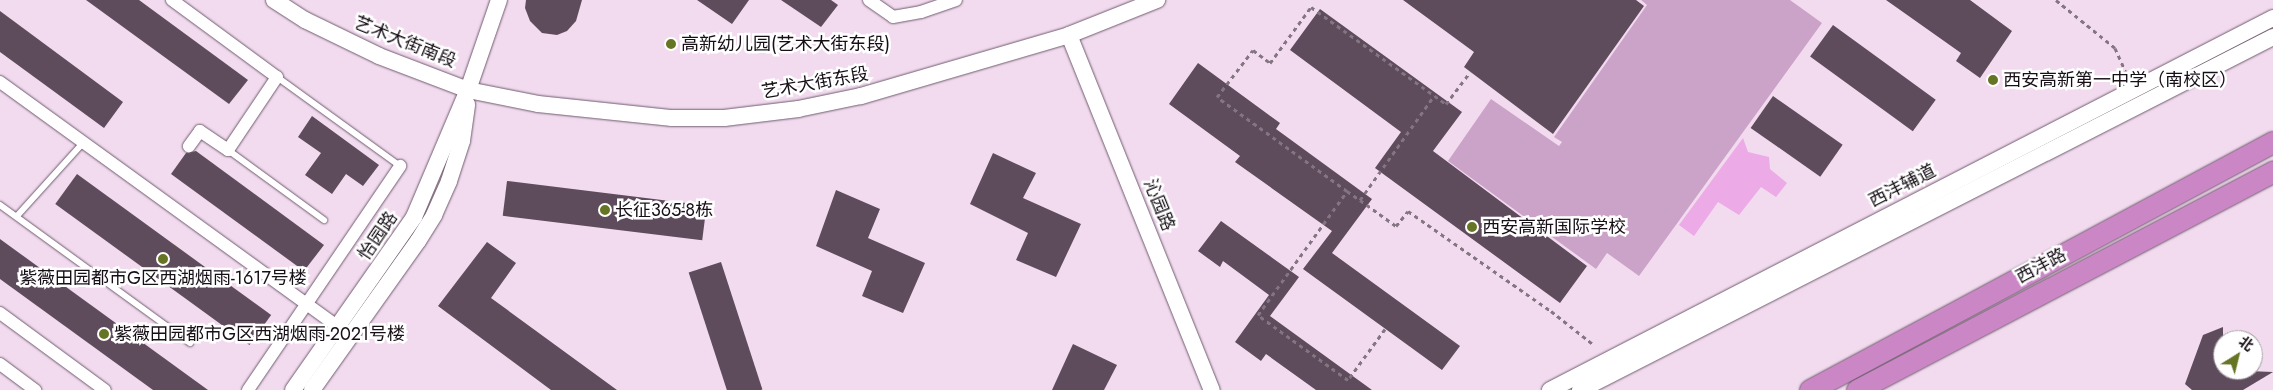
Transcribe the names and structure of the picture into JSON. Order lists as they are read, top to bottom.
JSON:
{
  "streets": {
    "highway": ["西沣路"],
    "street": [
      "艺术大街南段",
      "艺术大街东段",
      "西沣辅道",
      "沁园路",
      "怡园路"
    ]
  },
  "crossings": [
    ["艺术大街南段", "艺术大街东段"],
    ["艺术大街南段", "怡园路"],
    ["艺术大街东段", "沁园路"],
    ["艺术大街东段", "怡园路"]
  ],
  "places": [
    "高新幼儿园(艺术大街东段)",
    "西安高新第一中学（南校区）",
    "长征365-8栋",
    "西安高新国际学校",
    "紫薇田园都市G区西湖烟雨-1617号楼",
    "紫薇田园都市G区西湖烟雨-2021号楼"
  ],
  "north": "top right"
}
